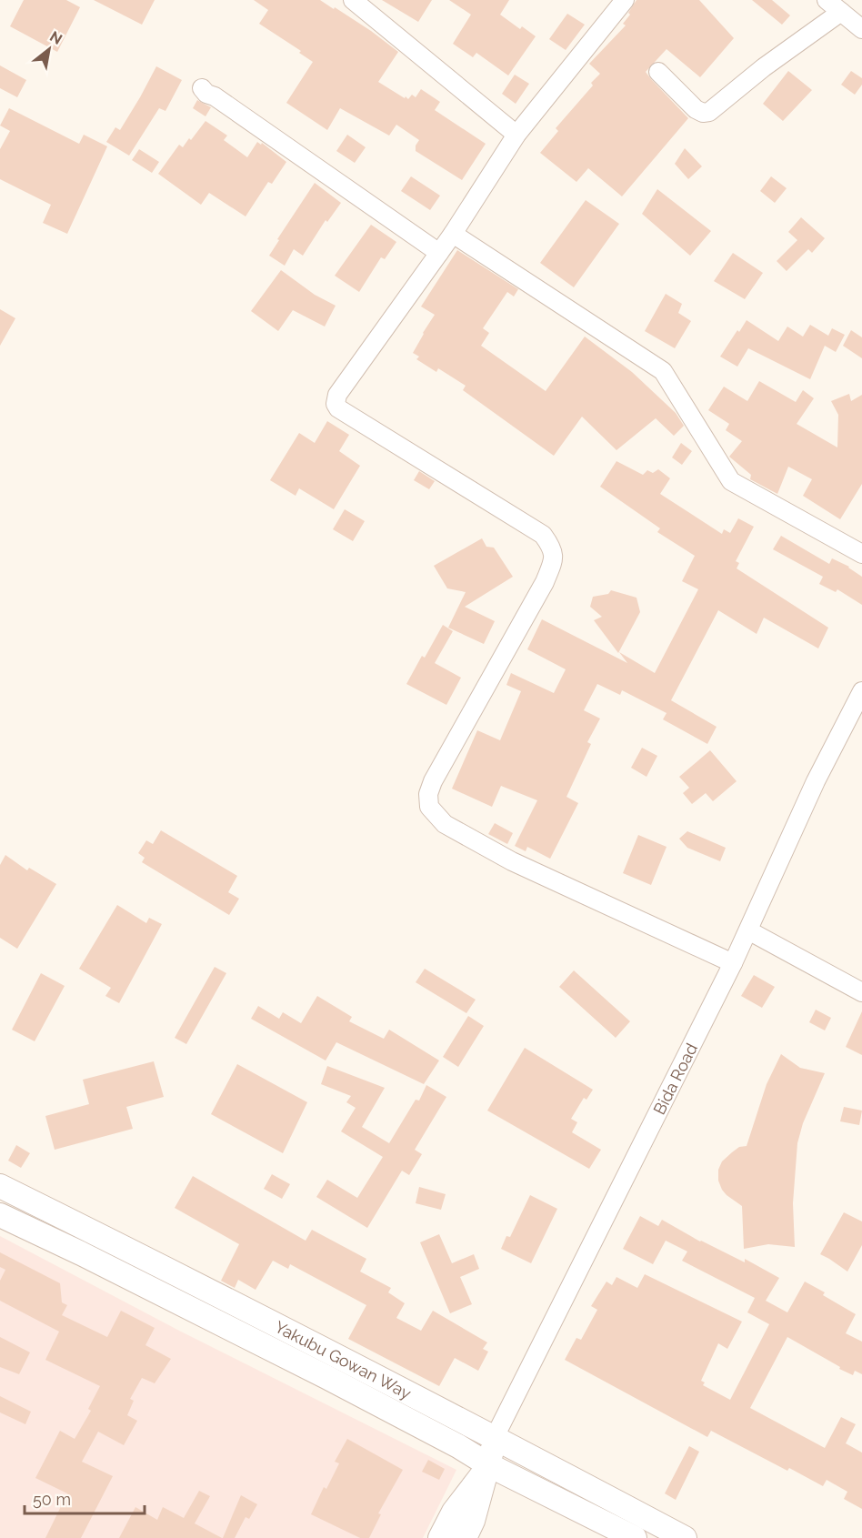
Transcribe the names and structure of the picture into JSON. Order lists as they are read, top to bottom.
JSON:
{
  "streets": {
    "street": ["Bida Road", "Yakubu Gowan Way"]
  },
  "crossings": [
    ["Bida Road", "Yakubu Gowan Way"]
  ],
  "scale_bar": "50 m",
  "north": "top right"
}
